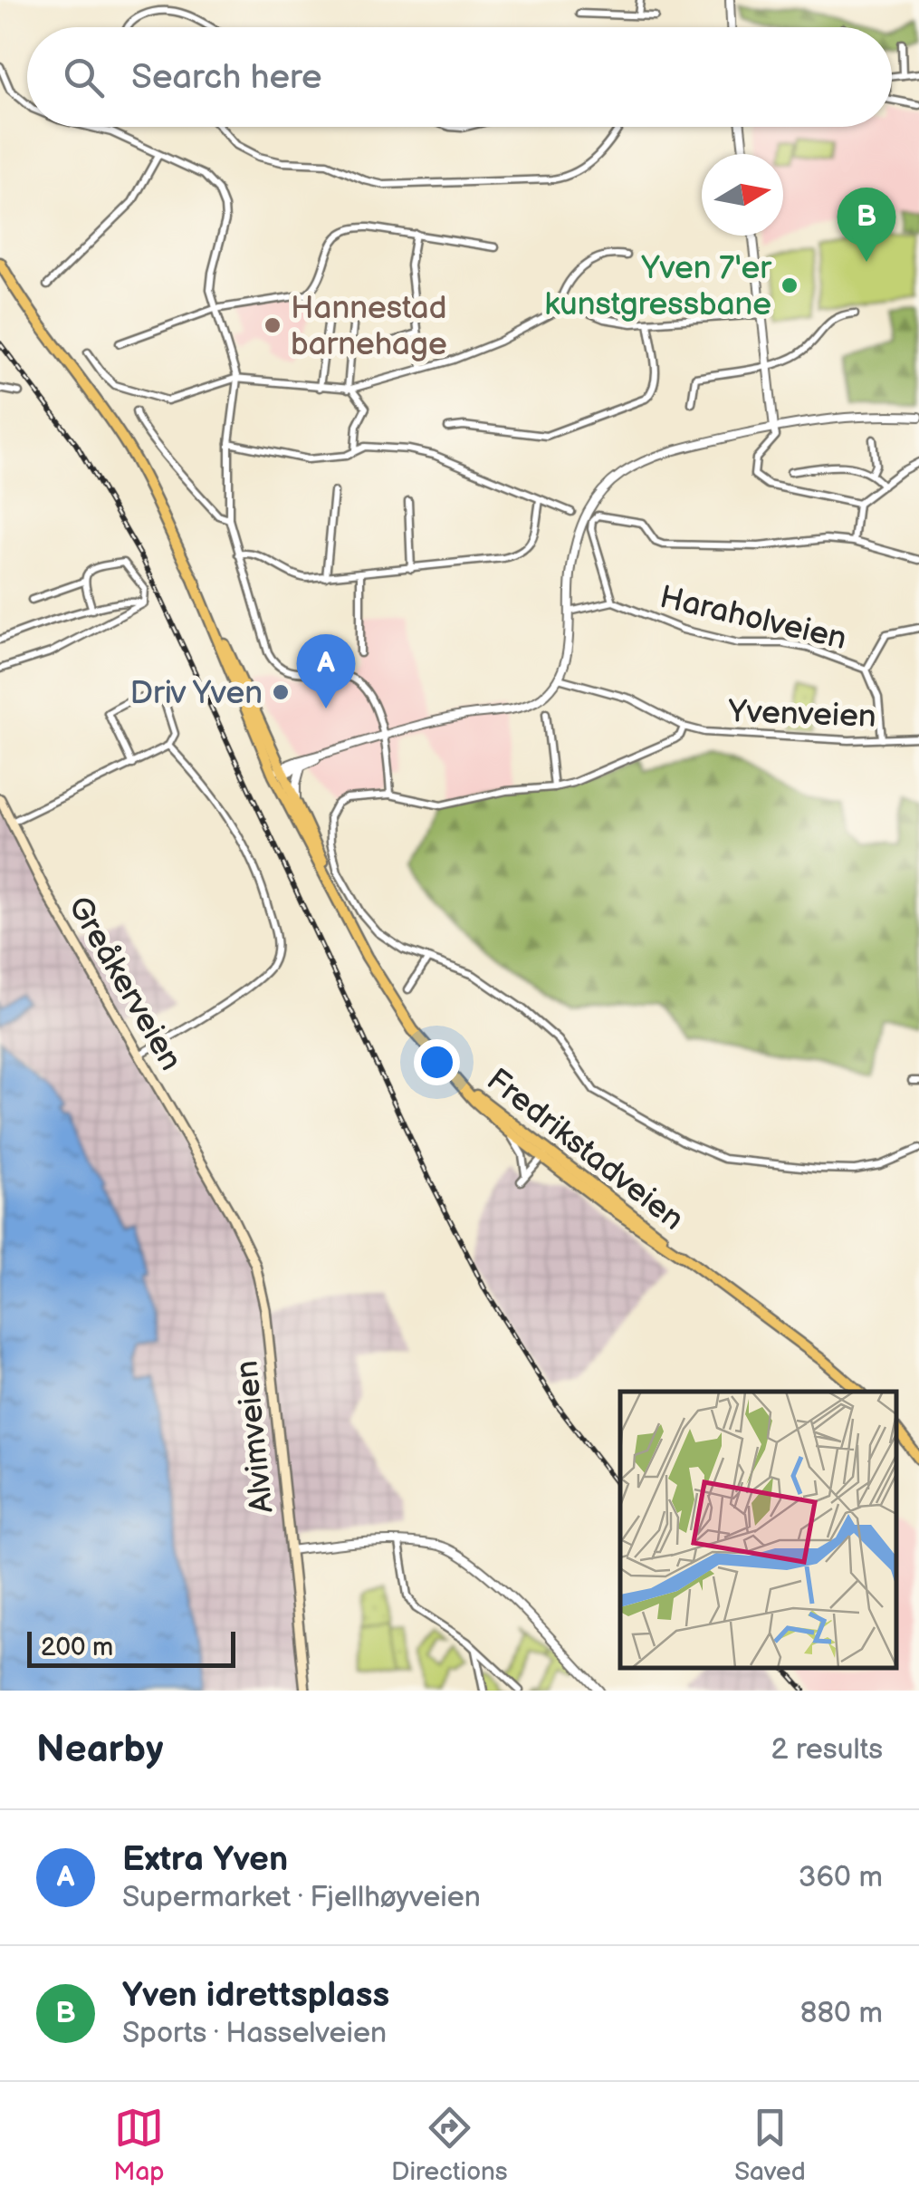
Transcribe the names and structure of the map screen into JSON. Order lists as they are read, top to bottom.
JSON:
{
  "streets": {
    "main road": ["Greåkerveien", "Fredrikstadveien", "Alvimveien"],
    "street": ["Haraholveien", "Yvenveien"]
  },
  "crossings": [
    ["Haraholveien", "Yvenveien"],
    ["Greåkerveien", "Alvimveien"]
  ],
  "places": ["Yven 7'er kunstgressbane", "Hannestad barnehage", "Driv Yven"],
  "scale_bar": "200 m",
  "north": "right",
  "page": {
    "search": "Search here",
    "pins": ["B", "A"],
    "scale": "200 m",
    "heading": ["Nearby", "2 results"],
    "list": [
      {
        "mark": "A",
        "name": "Extra Yven",
        "note": "Supermarket · Fjellhøyveien",
        "value": "360 m"
      },
      {
        "mark": "B",
        "name": "Yven idrettsplass",
        "note": "Sports · Hasselveien",
        "value": "880 m"
      }
    ],
    "nav": ["Map", "Directions", "Saved"]
  }
}
